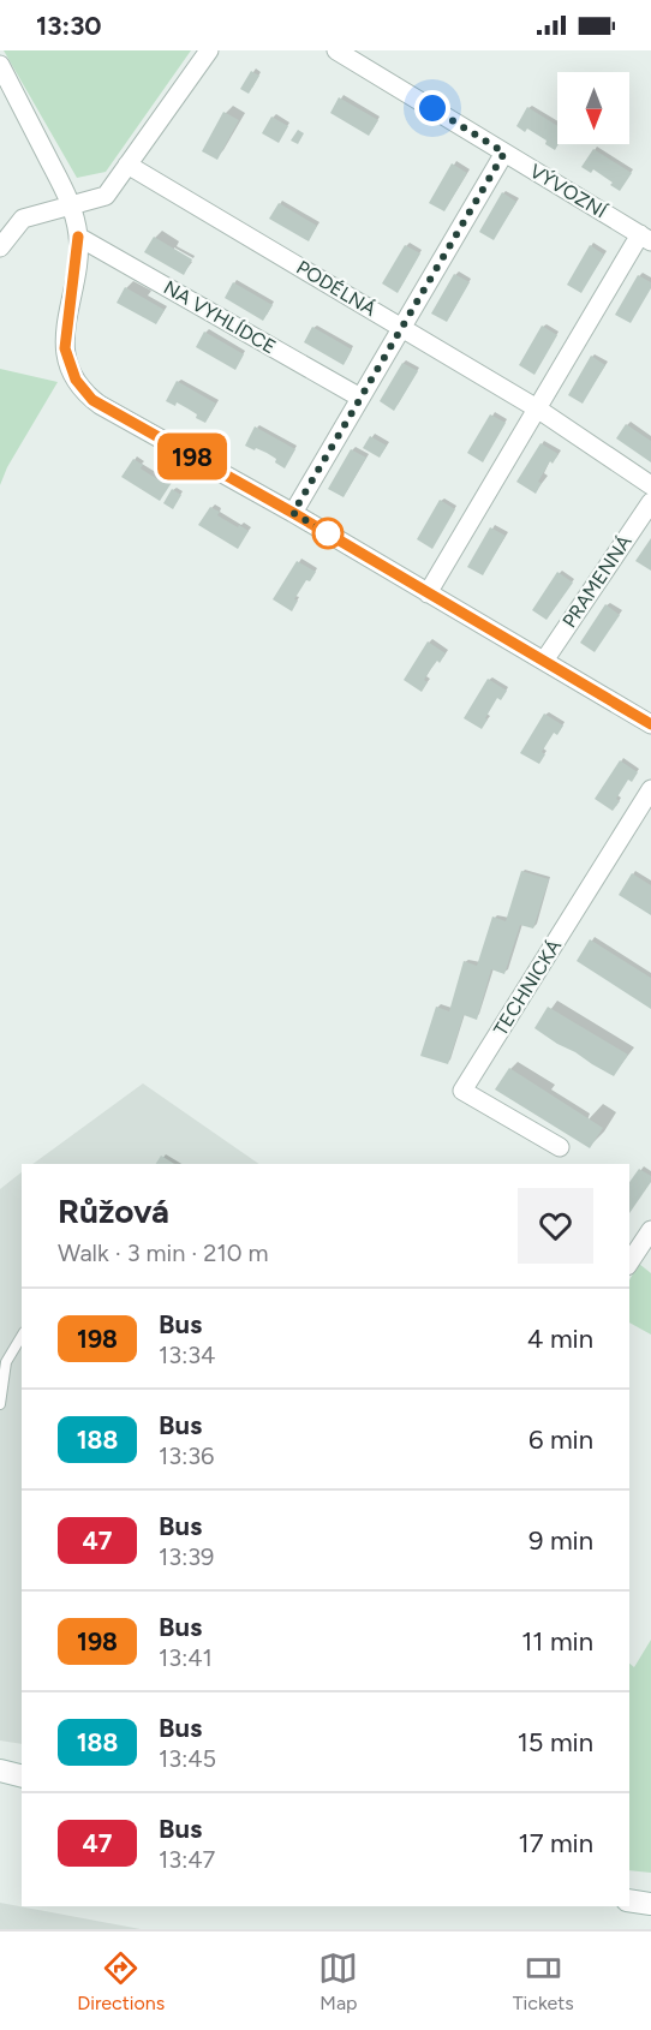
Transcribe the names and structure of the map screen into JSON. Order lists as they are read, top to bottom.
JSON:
{
  "streets": {
    "street": [
      "VÝVOZNÍ",
      "PODÉLNÁ",
      "NA VYHLÍDCE",
      "PRAMENNÁ",
      "TECHNICKÁ"
    ]
  },
  "lines": ["bus line 198"],
  "north": "bottom",
  "page": {
    "status": "13:30",
    "on_map": "198",
    "heading": ["Růžová", "Walk · 3 min · 210 m"],
    "list": [
      {
        "mark": "198",
        "name": "Bus",
        "note": "13:34",
        "value": "4 min"
      },
      {
        "mark": "188",
        "name": "Bus",
        "note": "13:36",
        "value": "6 min"
      },
      {
        "mark": "47",
        "name": "Bus",
        "note": "13:39",
        "value": "9 min"
      },
      {
        "mark": "198",
        "name": "Bus",
        "note": "13:41",
        "value": "11 min"
      },
      {
        "mark": "188",
        "name": "Bus",
        "note": "13:45",
        "value": "15 min"
      },
      {
        "mark": "47",
        "name": "Bus",
        "note": "13:47",
        "value": "17 min"
      }
    ],
    "tabs": ["Directions", "Map", "Tickets"]
  }
}
